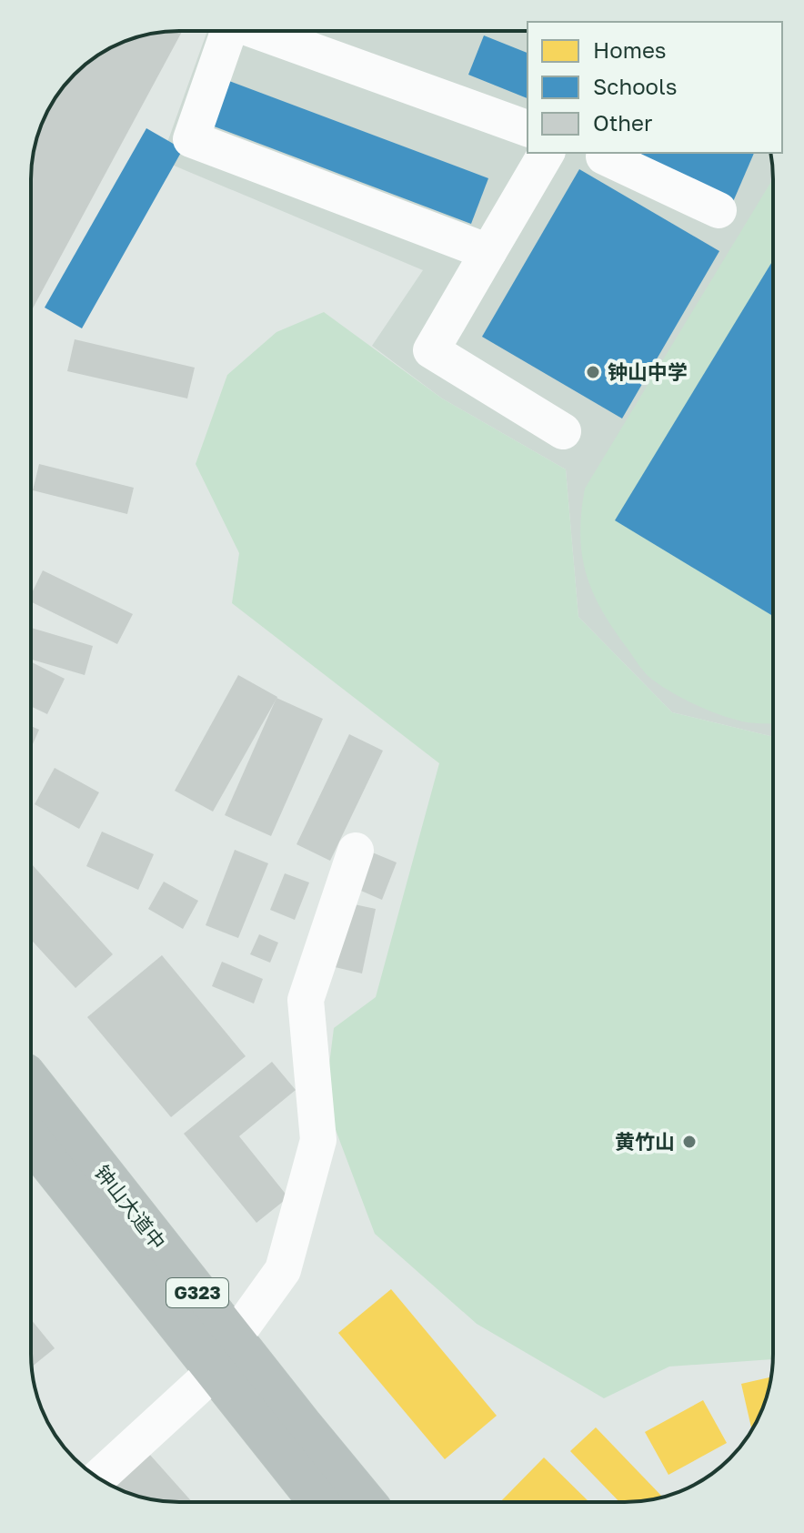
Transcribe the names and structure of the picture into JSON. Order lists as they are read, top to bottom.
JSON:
{
  "streets": {
    "highway": ["钟山大道中", "G323"]
  },
  "places": ["钟山中学", "黄竹山"],
  "legend": ["Homes", "Schools", "Other"]
}
